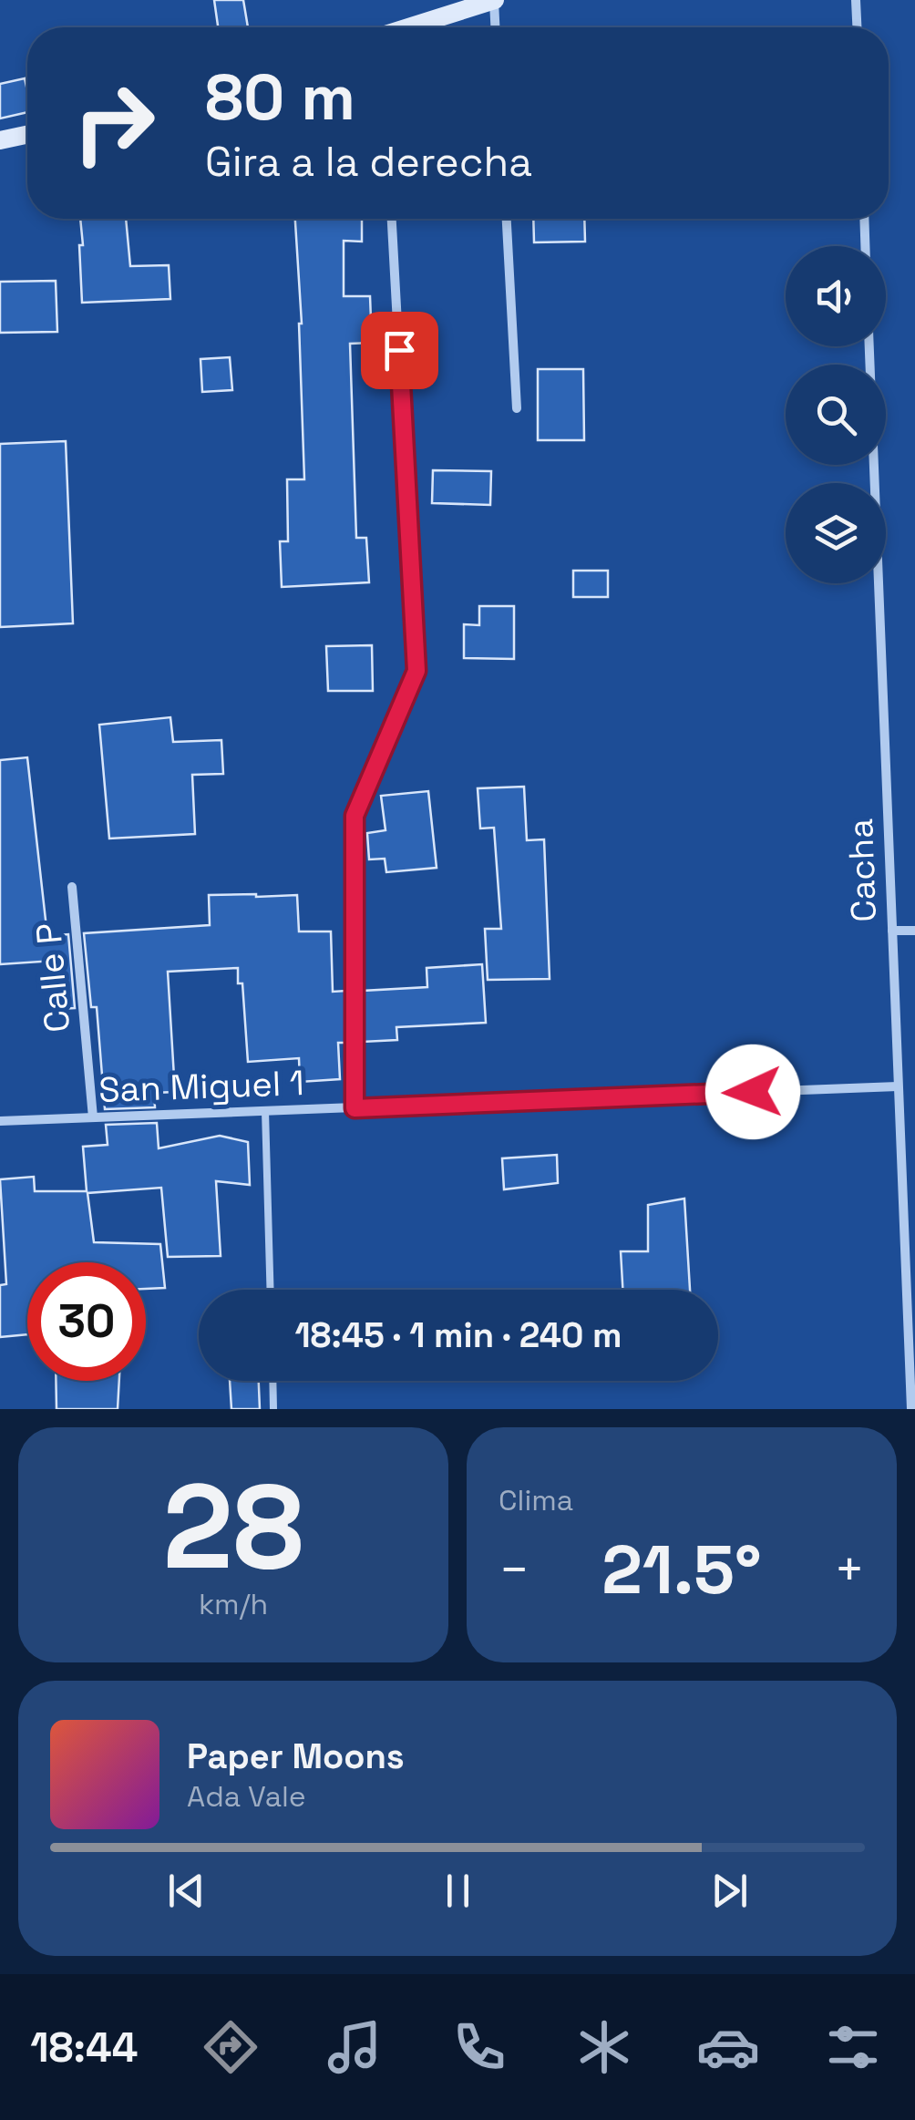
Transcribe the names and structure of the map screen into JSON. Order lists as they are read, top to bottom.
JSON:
{
  "streets": {
    "street": ["Cacha", "Calle P", "San Miguel 1"]
  },
  "crossings": [
    ["Cacha", "San Miguel 1"],
    ["Calle P", "San Miguel 1"]
  ],
  "page": {
    "turn": ["80 m", "Gira a la derecha"],
    "limit": "30",
    "trip": "18:45 · 1 min · 240 m",
    "tile": [
      ["28", "km/h"],
      "Clima"
    ],
    "heat": ["−", "21.5°", "+"],
    "song": ["Paper Moons", "Ada Vale"],
    "tabs": "18:44"
  }
}
